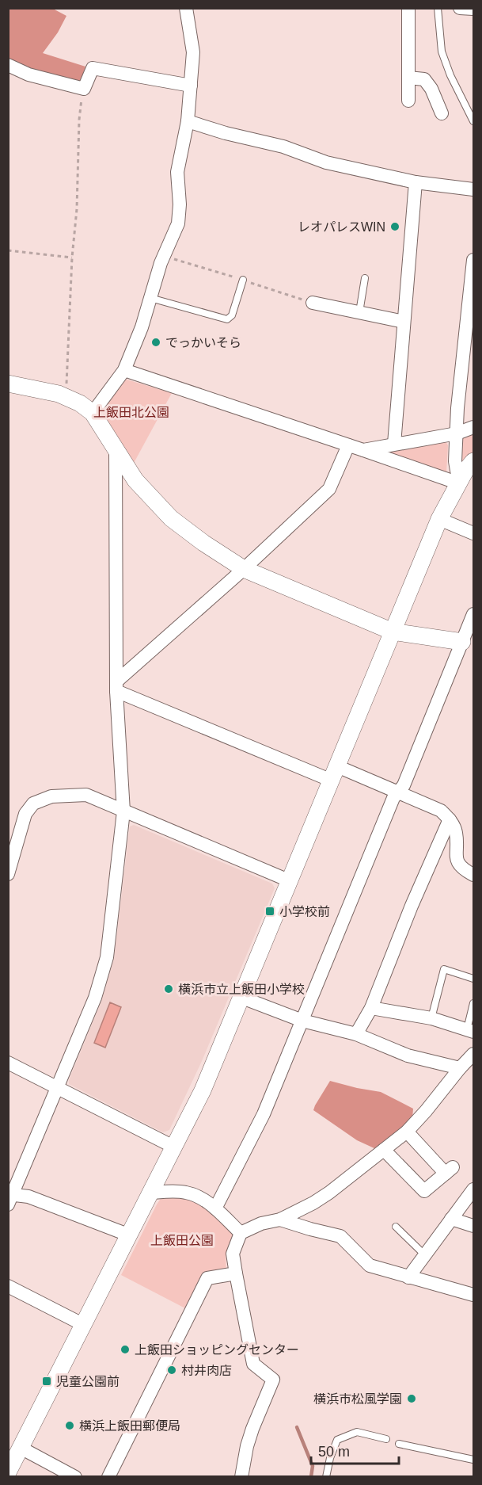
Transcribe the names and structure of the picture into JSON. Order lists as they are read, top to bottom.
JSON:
{
  "parks": ["上飯田北公園", "上飯田公園"],
  "places": {
    "other": [
      "レオパレスWIN",
      "でっかいそら",
      "横浜市立上飯田小学校",
      "上飯田ショッピングセンター",
      "村井肉店",
      "横浜市松風学園",
      "横浜上飯田郵便局"
    ],
    "transit": ["小学校前", "児童公園前"]
  },
  "scale_bar": "50 m"
}
